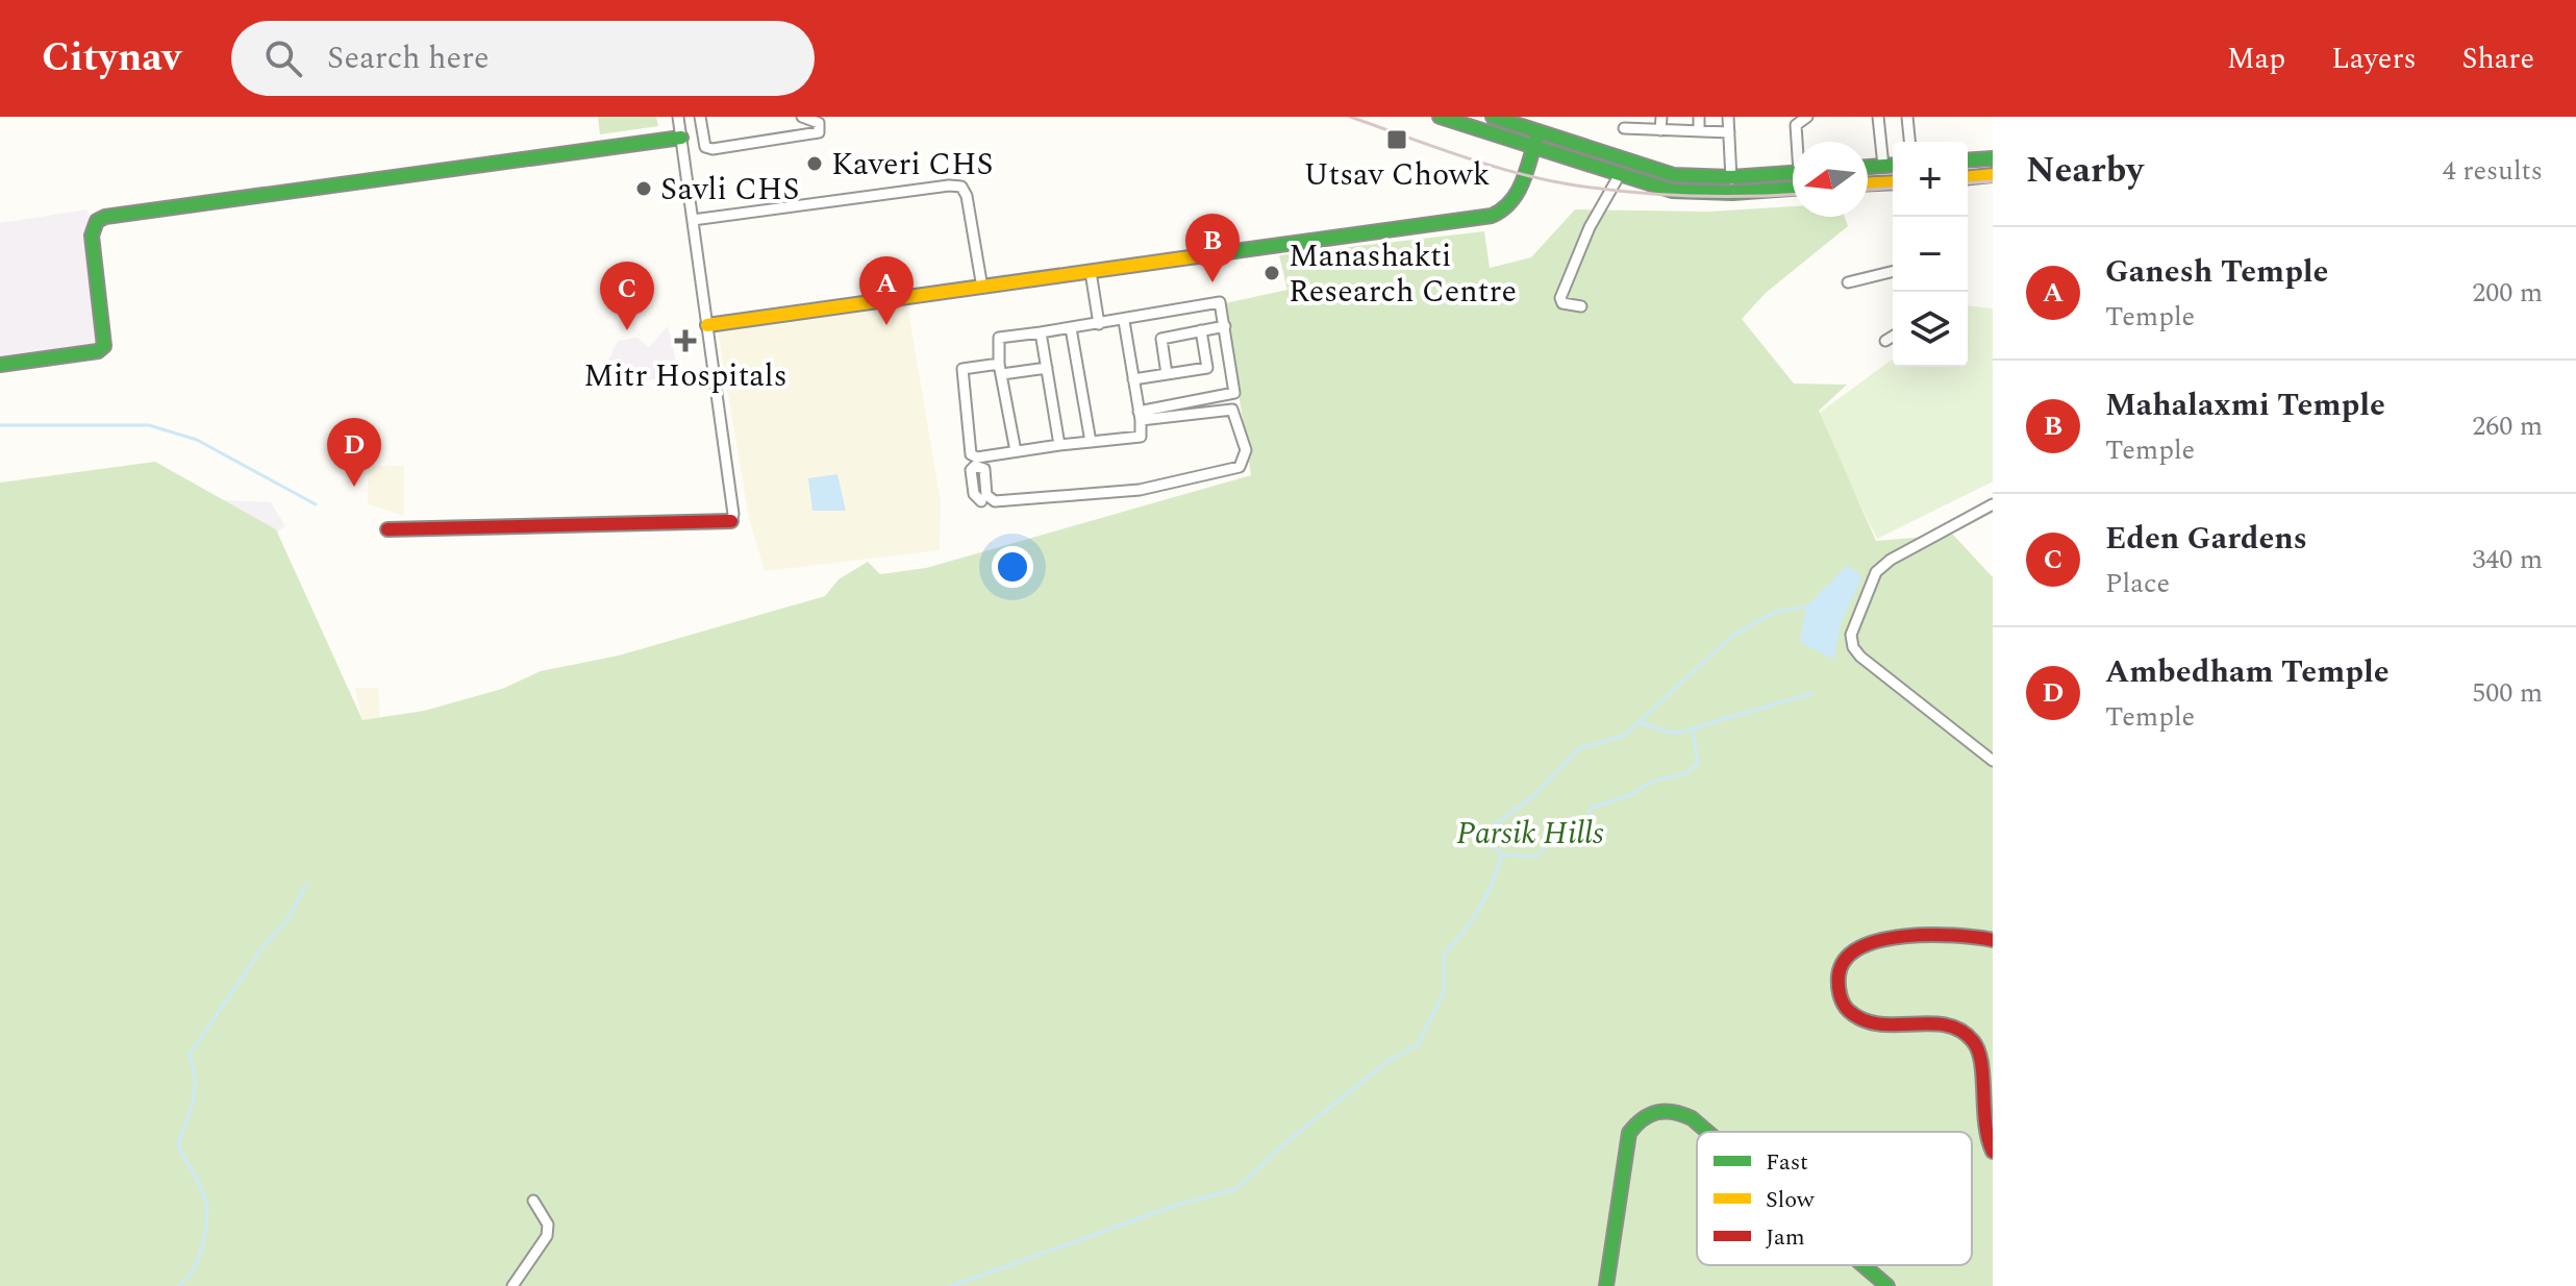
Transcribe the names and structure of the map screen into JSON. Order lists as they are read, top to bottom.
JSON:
{
  "parks": ["Parsik Hills"],
  "places": {
    "transit": ["Utsav Chowk"],
    "other": ["Kaveri CHS", "Savli CHS", "Manashakti Research Centre"],
    "health": ["Mitr Hospitals"]
  },
  "legend": ["Fast", "Slow", "Jam"],
  "north": "left",
  "page": {
    "header": "Citynav",
    "search": "Search here",
    "nav": ["Map", "Layers", "Share"],
    "heading": ["Nearby", "4 results"],
    "map_buttons": ["+", "−"],
    "pins": [
      "B",
      "A",
      "C",
      "D"
    ],
    "list": [
      {
        "mark": "A",
        "name": "Ganesh Temple",
        "note": "Temple",
        "value": "200 m"
      },
      {
        "mark": "B",
        "name": "Mahalaxmi Temple",
        "note": "Temple",
        "value": "260 m"
      },
      {
        "mark": "C",
        "name": "Eden Gardens",
        "note": "Place",
        "value": "340 m"
      },
      {
        "mark": "D",
        "name": "Ambedham Temple",
        "note": "Temple",
        "value": "500 m"
      }
    ]
  }
}
